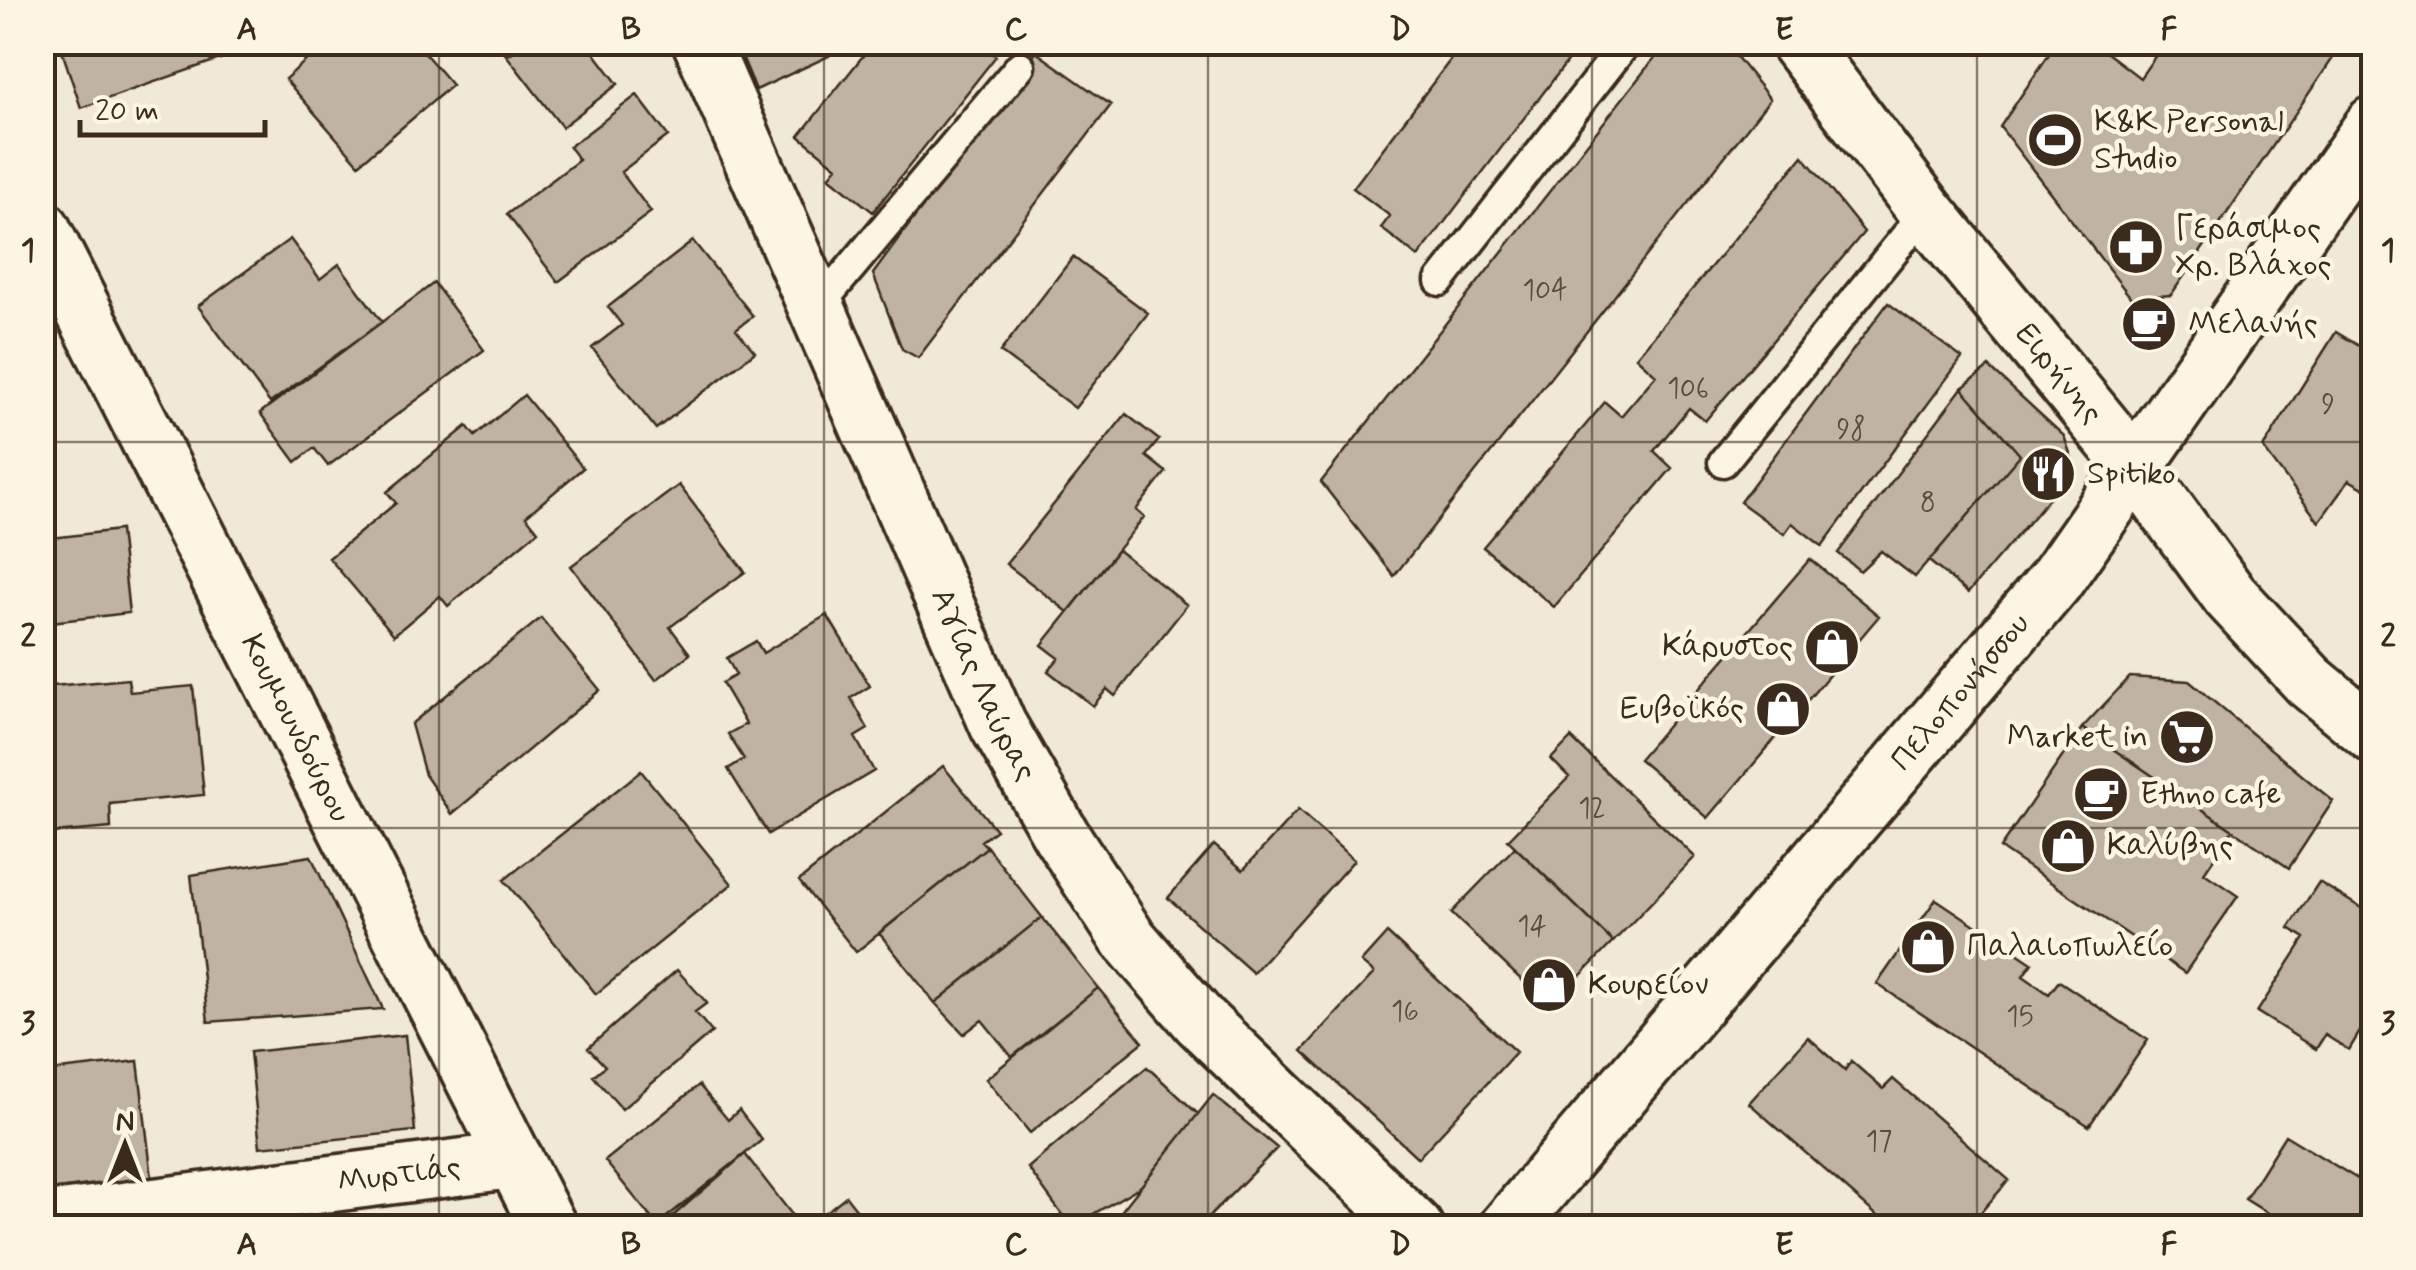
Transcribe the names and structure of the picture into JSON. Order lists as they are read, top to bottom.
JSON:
{
  "streets": {
    "street": [
      "Ειρήνης",
      "Αγίας Λαύρας",
      "Πελοπονήσσου",
      "Κουμουνδούρου",
      "Μυρτιάς"
    ]
  },
  "crossings": [
    ["Ειρήνης", "Πελοπονήσσου"],
    ["Κουμουνδούρου", "Μυρτιάς"]
  ],
  "places": {
    "sports": ["K&K Personal Studio"],
    "pharmacy": ["Γεράσιμος Χρ. Βλάχος"],
    "cafe": ["Μελανής", "Ethno cafe"],
    "restaurant": ["Spitiko"],
    "shop": [
      "Κάρυστος",
      "Ευβοϊκός",
      "Καλύβης",
      "Παλαιοπωλείο",
      "Κουρείον"
    ],
    "supermarket": ["Market in"]
  },
  "house_numbers": [
    "104",
    "106",
    "9",
    "98",
    "8",
    "12",
    "14",
    "16",
    "15",
    "17"
  ],
  "scale_bar": "20 m",
  "north": "top",
  "grid": {
    "columns": [
      "A",
      "B",
      "C",
      "D",
      "E",
      "F"
    ],
    "rows": ["1", "2", "3"]
  }
}
